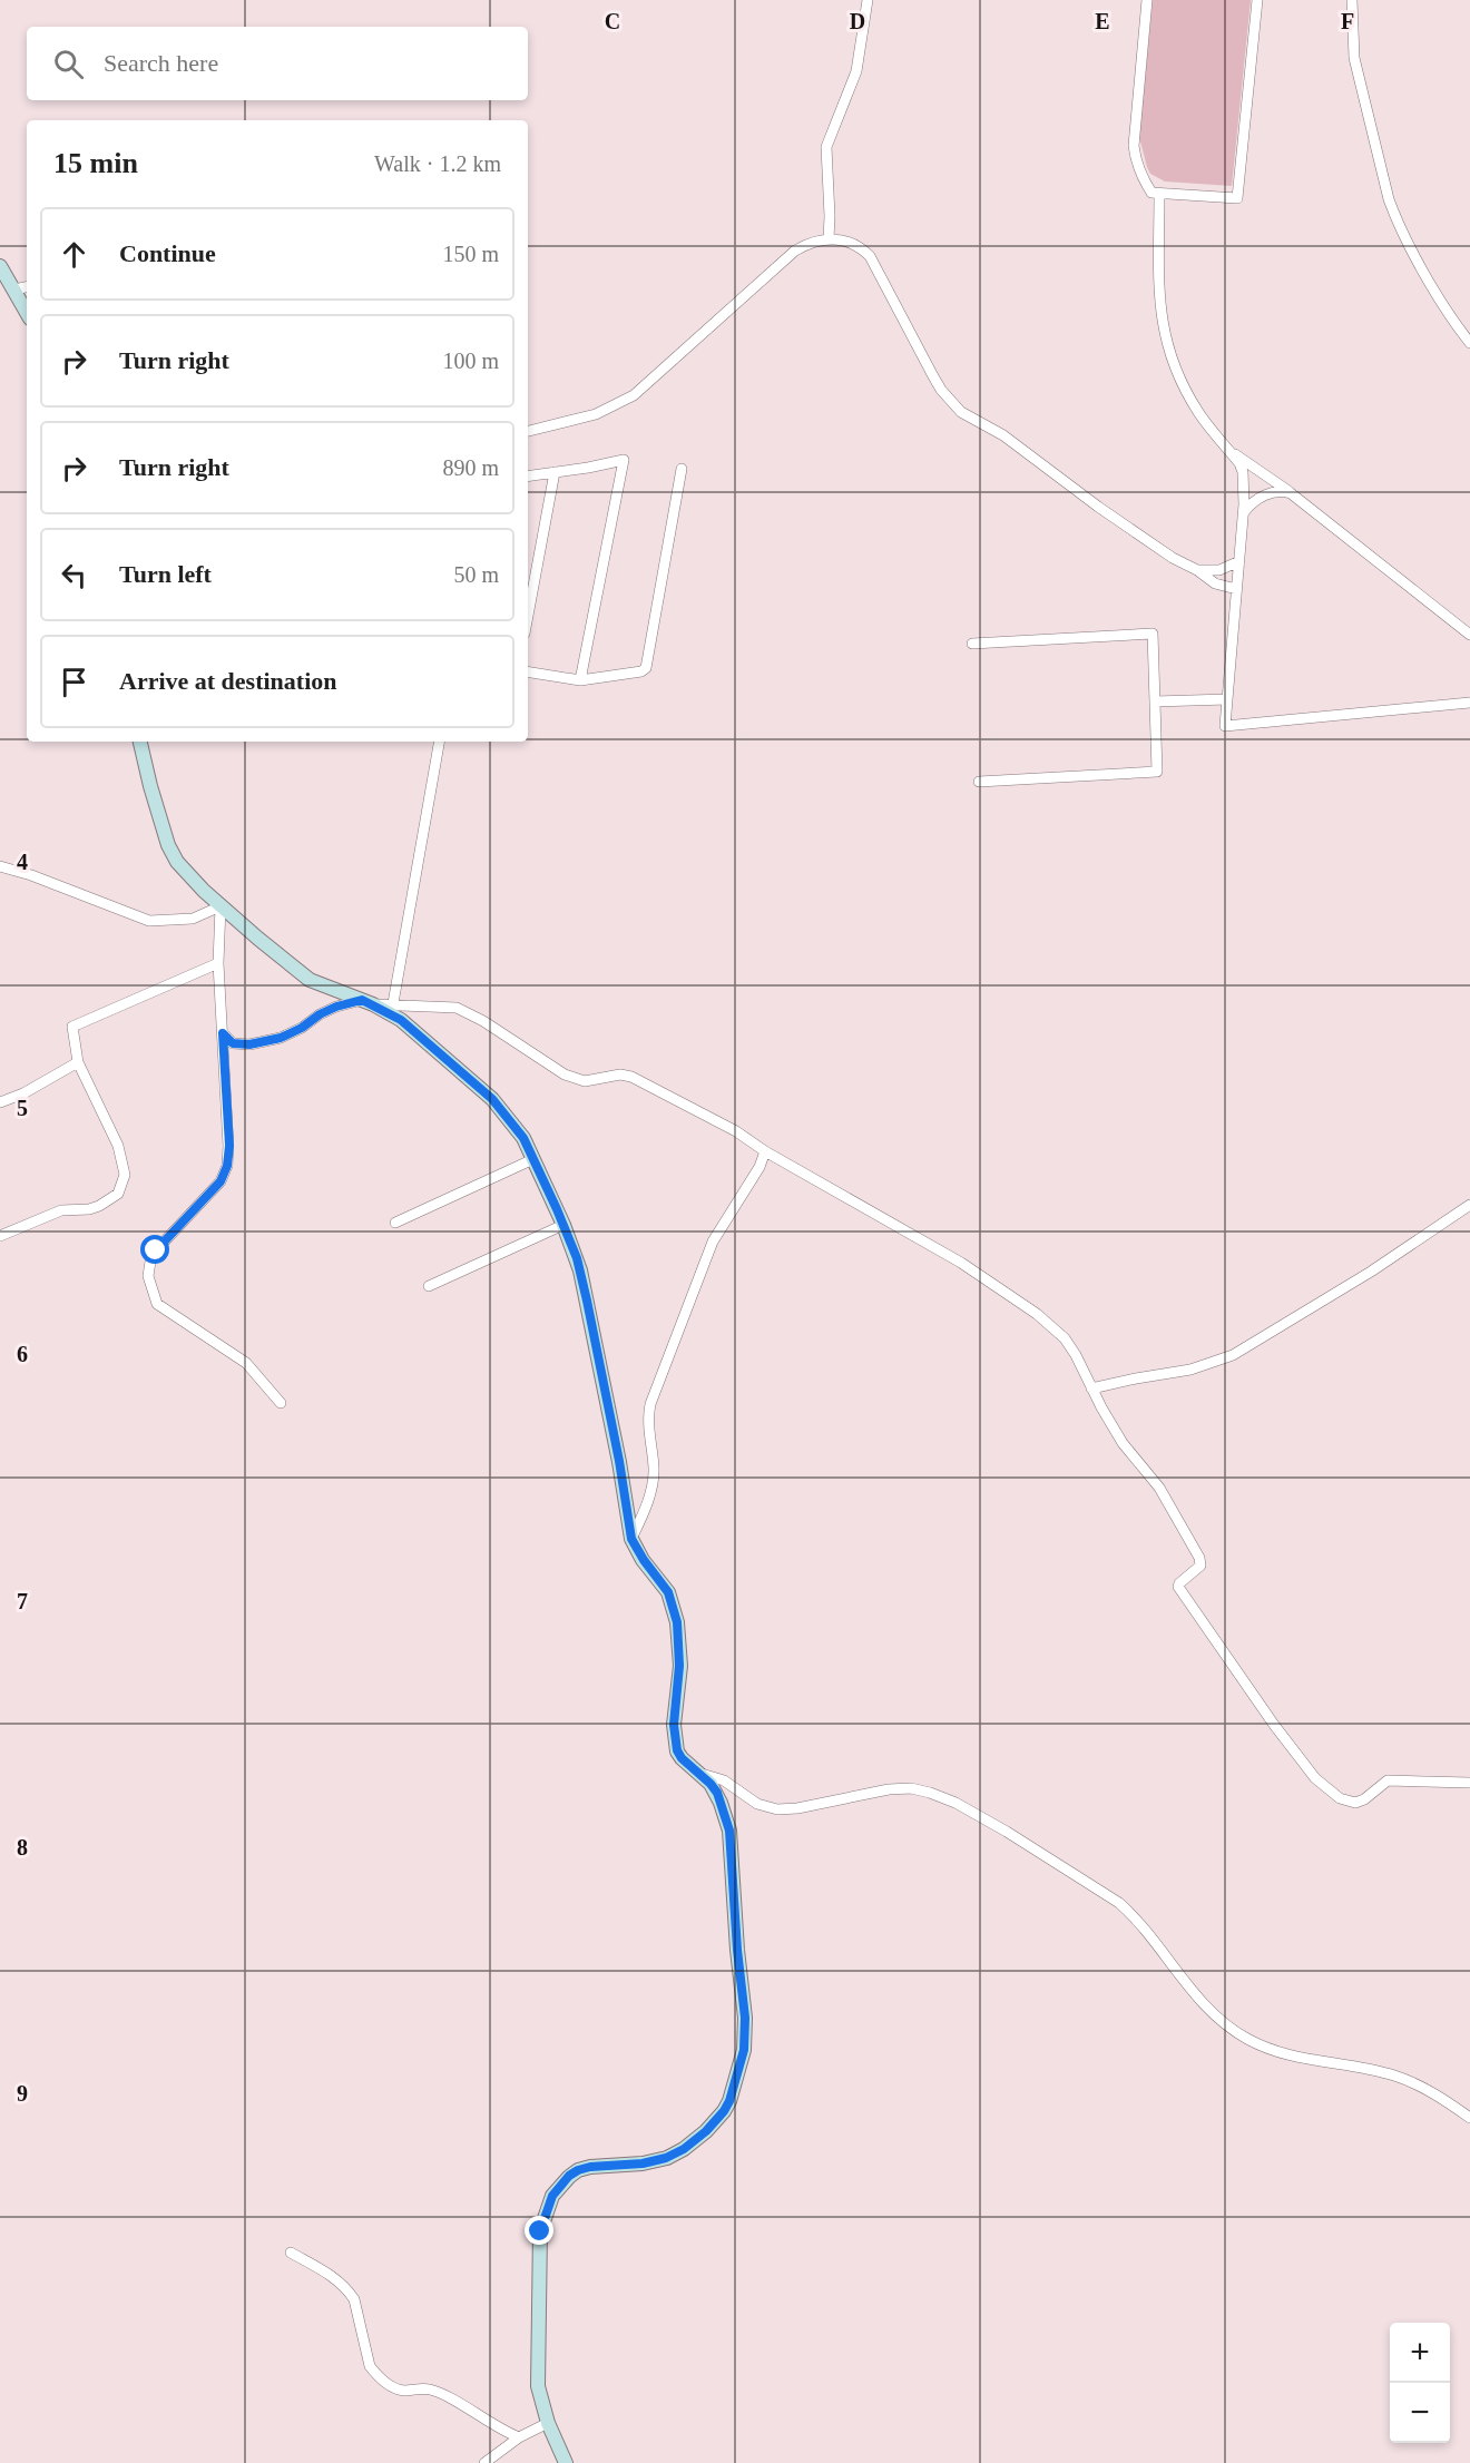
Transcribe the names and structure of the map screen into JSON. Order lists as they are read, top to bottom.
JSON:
{
  "page": {
    "search": "Search here",
    "heading": ["15 min", "Walk · 1.2 km"],
    "list": [
      ["Continue", "150 m"],
      ["Turn right", "100 m"],
      ["Turn right", "890 m"],
      ["Turn left", "50 m"],
      "Arrive at destination"
    ],
    "map_buttons": ["+", "−"]
  },
  "grid": {
    "columns": [
      "C",
      "D",
      "E",
      "F"
    ],
    "rows": [
      "4",
      "5",
      "6",
      "7",
      "8",
      "9"
    ]
  }
}
